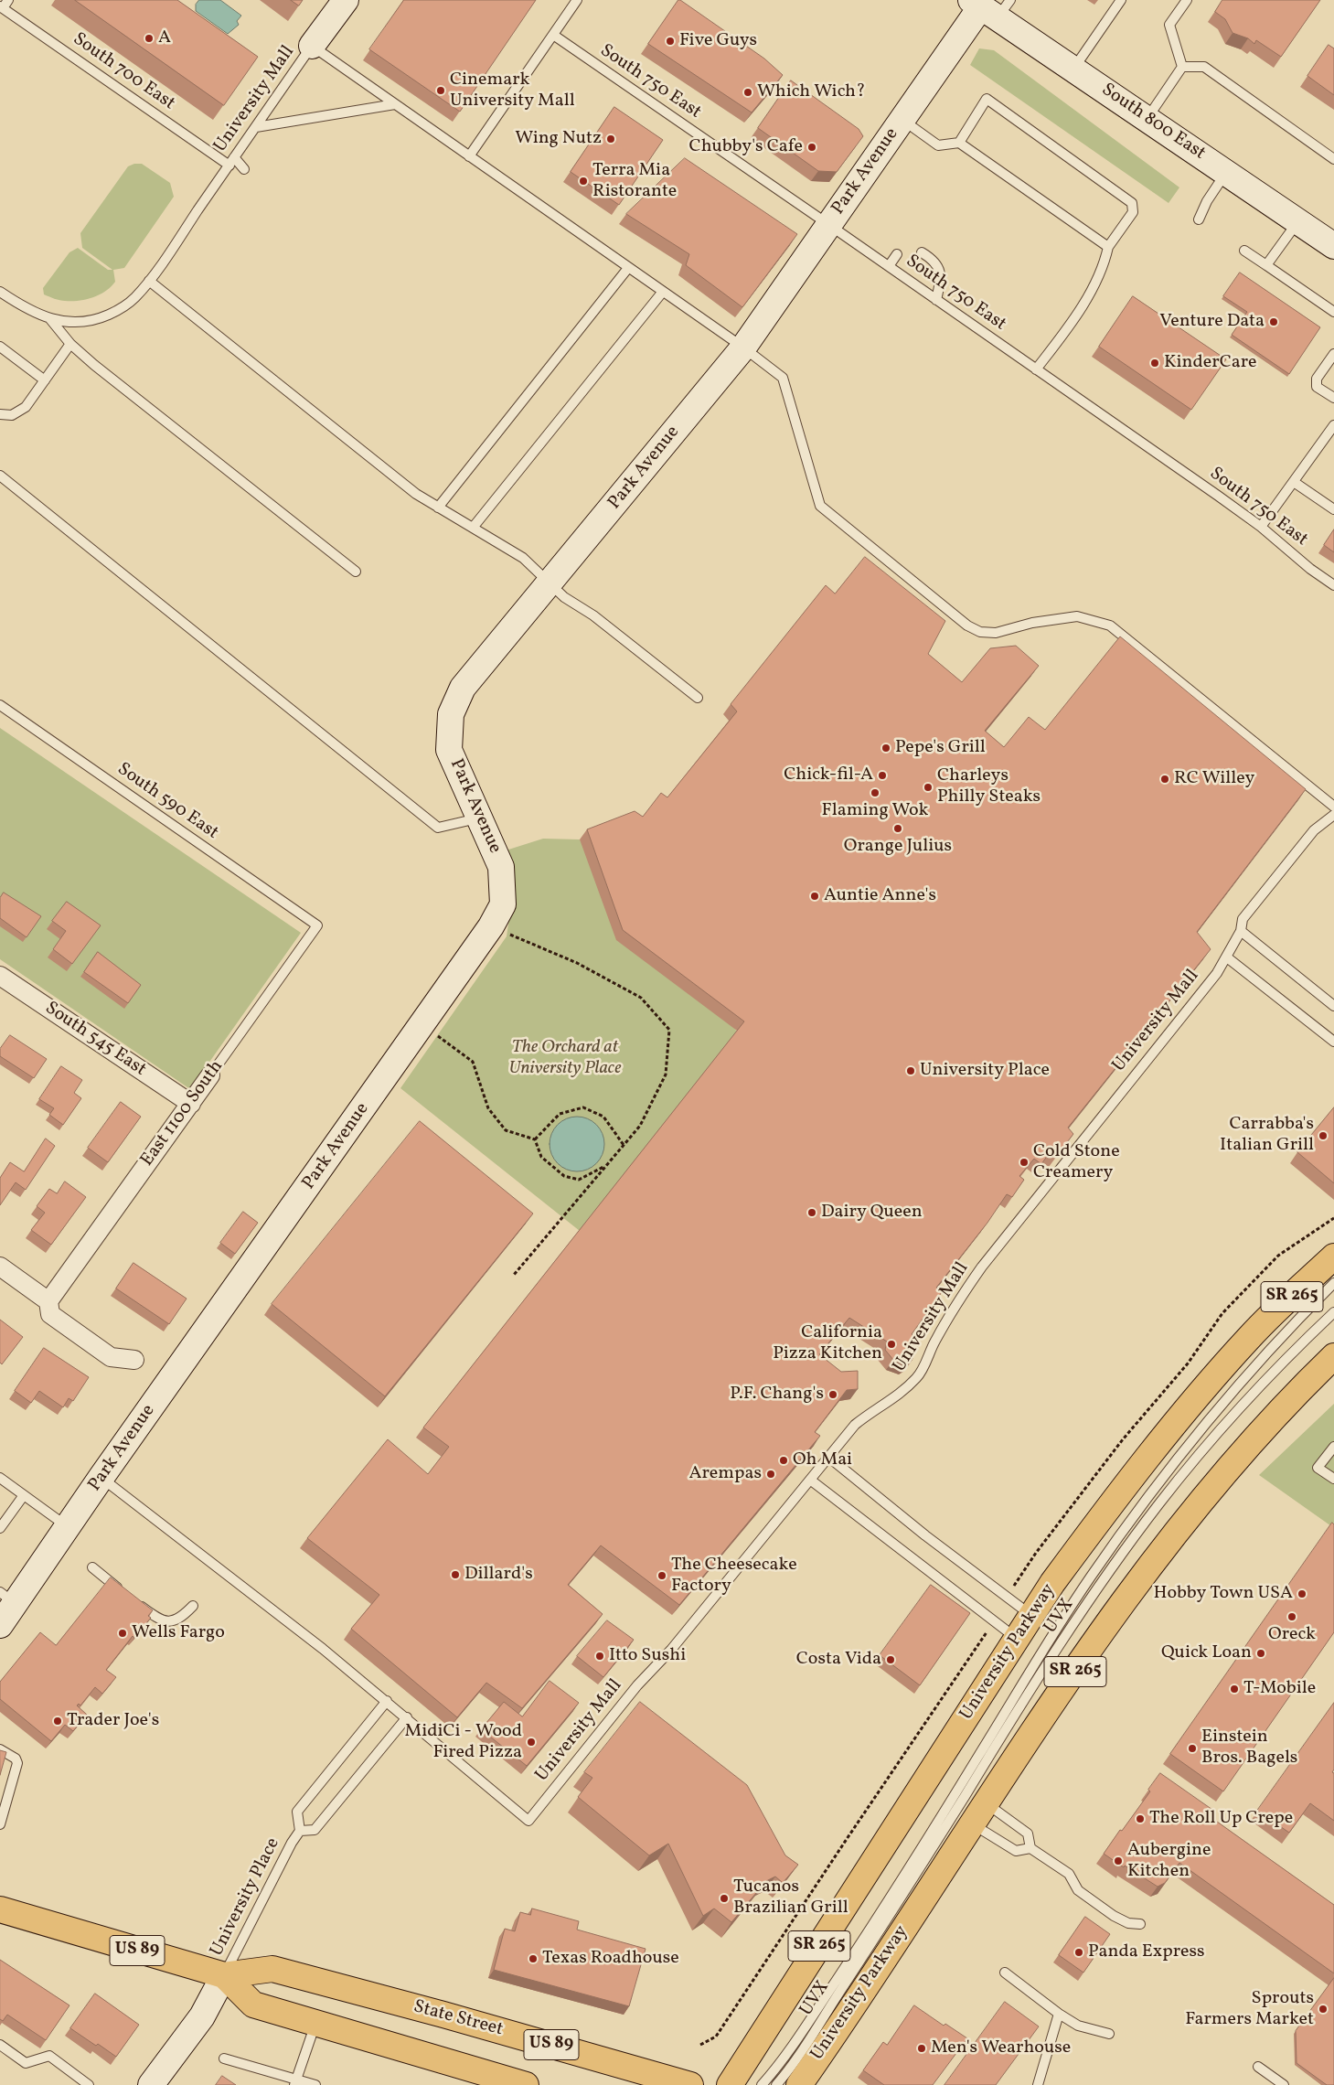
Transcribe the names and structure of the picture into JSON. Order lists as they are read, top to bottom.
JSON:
{
  "streets": {
    "main road": [
      "SR 265",
      "University Parkway",
      "US 89",
      "State Street"
    ],
    "street": [
      "South 800 East",
      "Park Avenue",
      "South 545 East",
      "East 1100 South"
    ],
    "lane": [
      "South 700 East",
      "South 750 East",
      "University Mall",
      "South 590 East",
      "UVX",
      "University Place"
    ]
  },
  "crossings": [
    ["South 700 East", "University Mall"],
    ["South 750 East", "Park Avenue"],
    ["University Mall", "Park Avenue"],
    ["University Mall", "University Place"],
    ["South 800 East", "Park Avenue"],
    ["South 590 East", "East 1100 South"],
    ["South 545 East", "East 1100 South"],
    ["University Place", "State Street"]
  ],
  "parks": ["The Orchard at University Place"],
  "places": [
    "A",
    "Five Guys",
    "Cinemark University Mall",
    "Which Wich?",
    "Wing Nutz",
    "Chubby's Cafe",
    "Terra Mia Ristorante",
    "Venture Data",
    "KinderCare",
    "Pepe's Grill",
    "Chick-fil-A",
    "RC Willey",
    "Charleys Philly Steaks",
    "Flaming Wok",
    "Orange Julius",
    "Auntie Anne's",
    "University Place",
    "Carrabba's Italian Grill",
    "Cold Stone Creamery",
    "Dairy Queen",
    "California Pizza Kitchen",
    "P.F. Chang's",
    "Oh Mai",
    "Arempas",
    "Dillard's",
    "The Cheesecake Factory",
    "Hobby Town USA",
    "Oreck",
    "Wells Fargo",
    "Quick Loan",
    "Itto Sushi",
    "Costa Vida",
    "T-Mobile",
    "Trader Joe's",
    "MidiCi - Wood Fired Pizza",
    "Einstein Bros. Bagels",
    "The Roll Up Crepe",
    "Aubergine Kitchen",
    "Tucanos Brazilian Grill",
    "Panda Express",
    "Texas Roadhouse",
    "Sprouts Farmers Market",
    "Men's Wearhouse"
  ]
}
